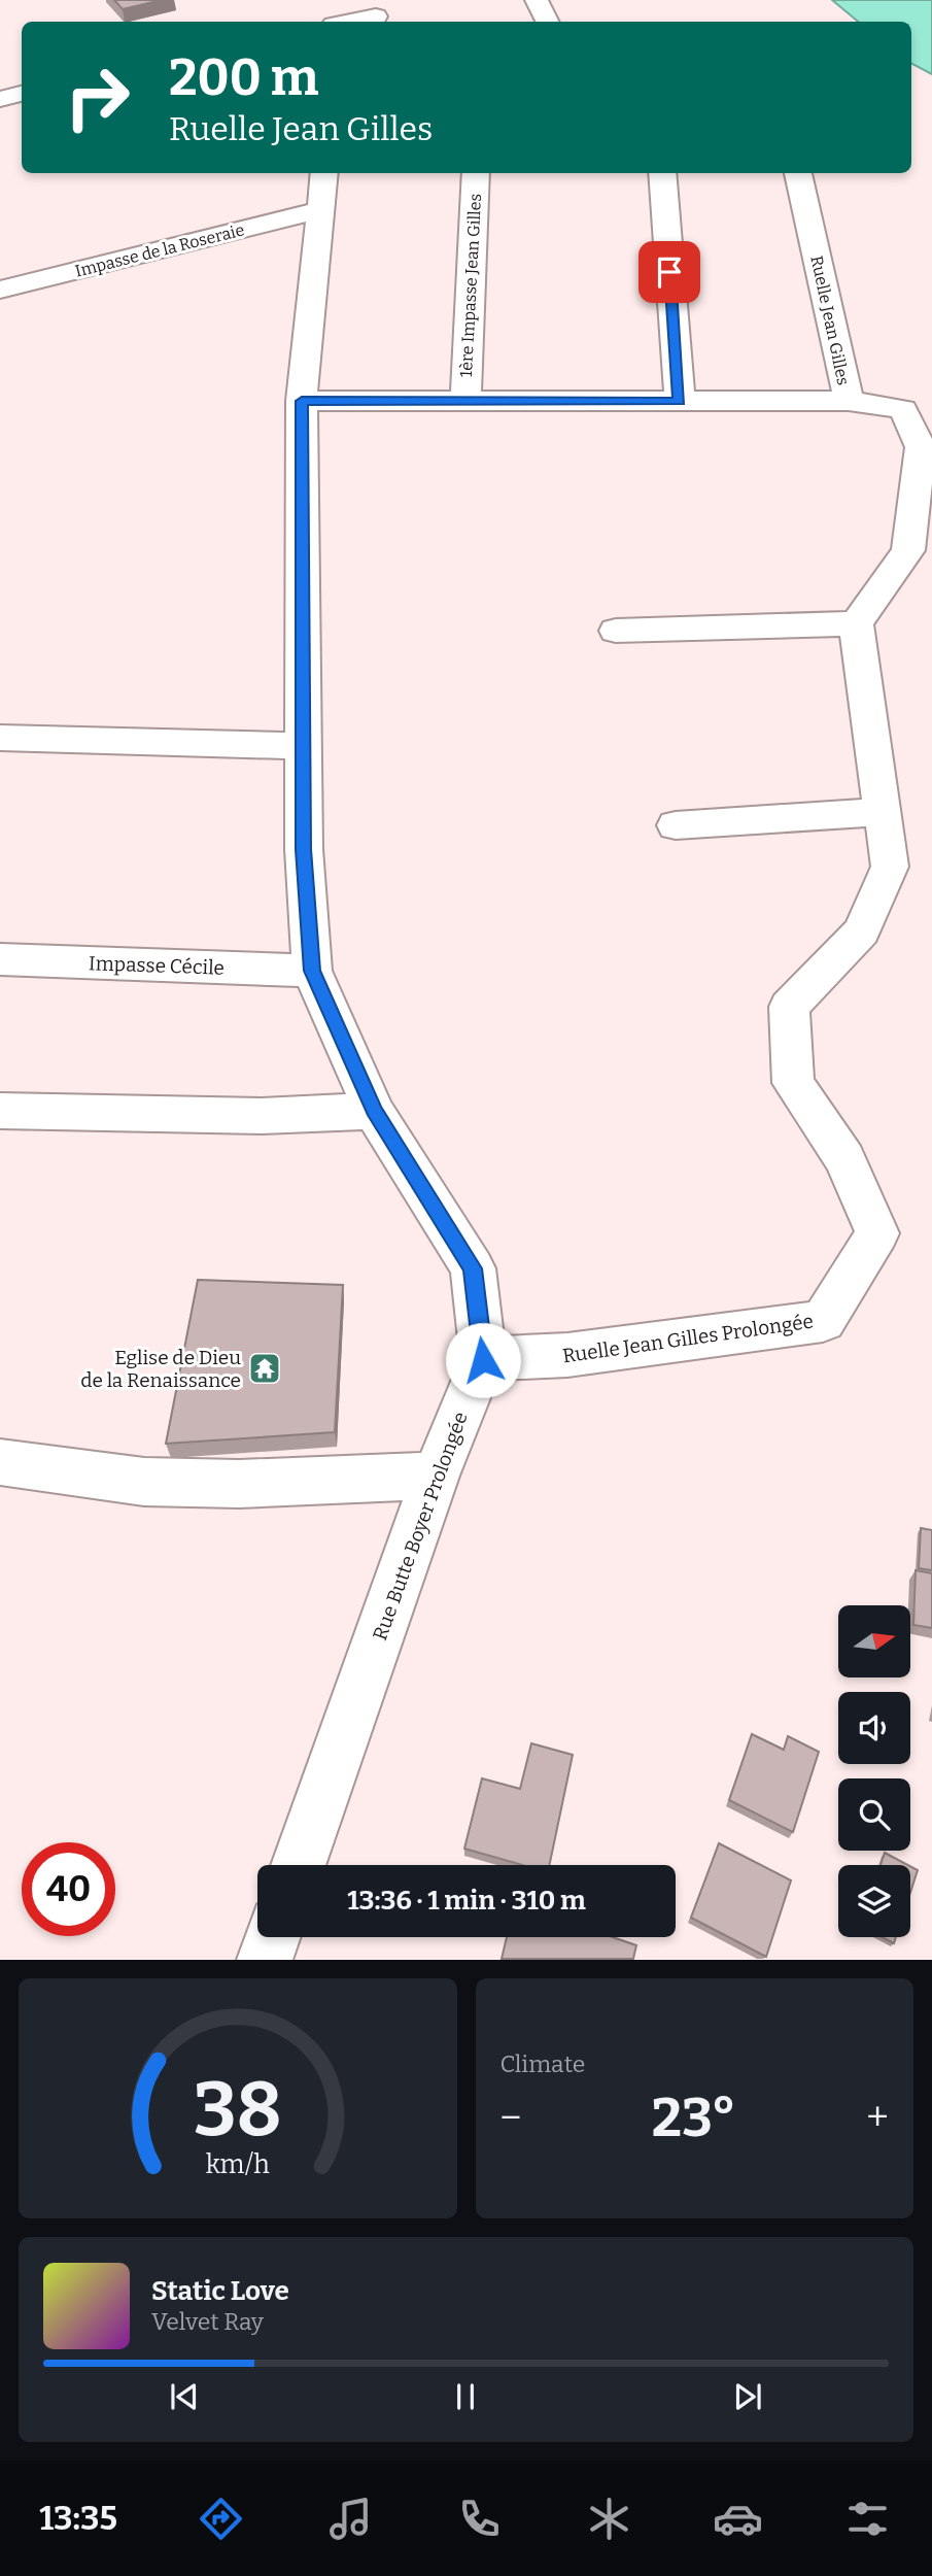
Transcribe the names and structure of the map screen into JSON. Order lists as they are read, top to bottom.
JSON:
{
  "streets": {
    "street": [
      "Impasse de la Roseraie",
      "1ère Impasse Jean Gilles",
      "Ruelle Jean Gilles",
      "Impasse Cécile",
      "Ruelle Jean Gilles Prolongée",
      "Rue Butte Boyer Prolongée"
    ]
  },
  "crossings": [
    ["Impasse de la Roseraie", "Rue Butte Boyer Prolongée"],
    ["1ère Impasse Jean Gilles", "Ruelle Jean Gilles"],
    ["Ruelle Jean Gilles", "Rue Butte Boyer Prolongée"],
    ["Impasse Cécile", "Rue Butte Boyer Prolongée"],
    ["Ruelle Jean Gilles Prolongée", "Rue Butte Boyer Prolongée"]
  ],
  "places": {
    "temple": ["Eglise de Dieu de la Renaissance"]
  },
  "north": "right",
  "page": {
    "turn": ["200 m", "Ruelle Jean Gilles"],
    "limit": "40",
    "trip": "13:36 · 1 min · 310 m",
    "tile": "Climate",
    "heat": ["−", "23°", "+"],
    "song": ["Static Love", "Velvet Ray"],
    "tabs": "13:35",
    "gauge": ["38", "km/h"]
  }
}
